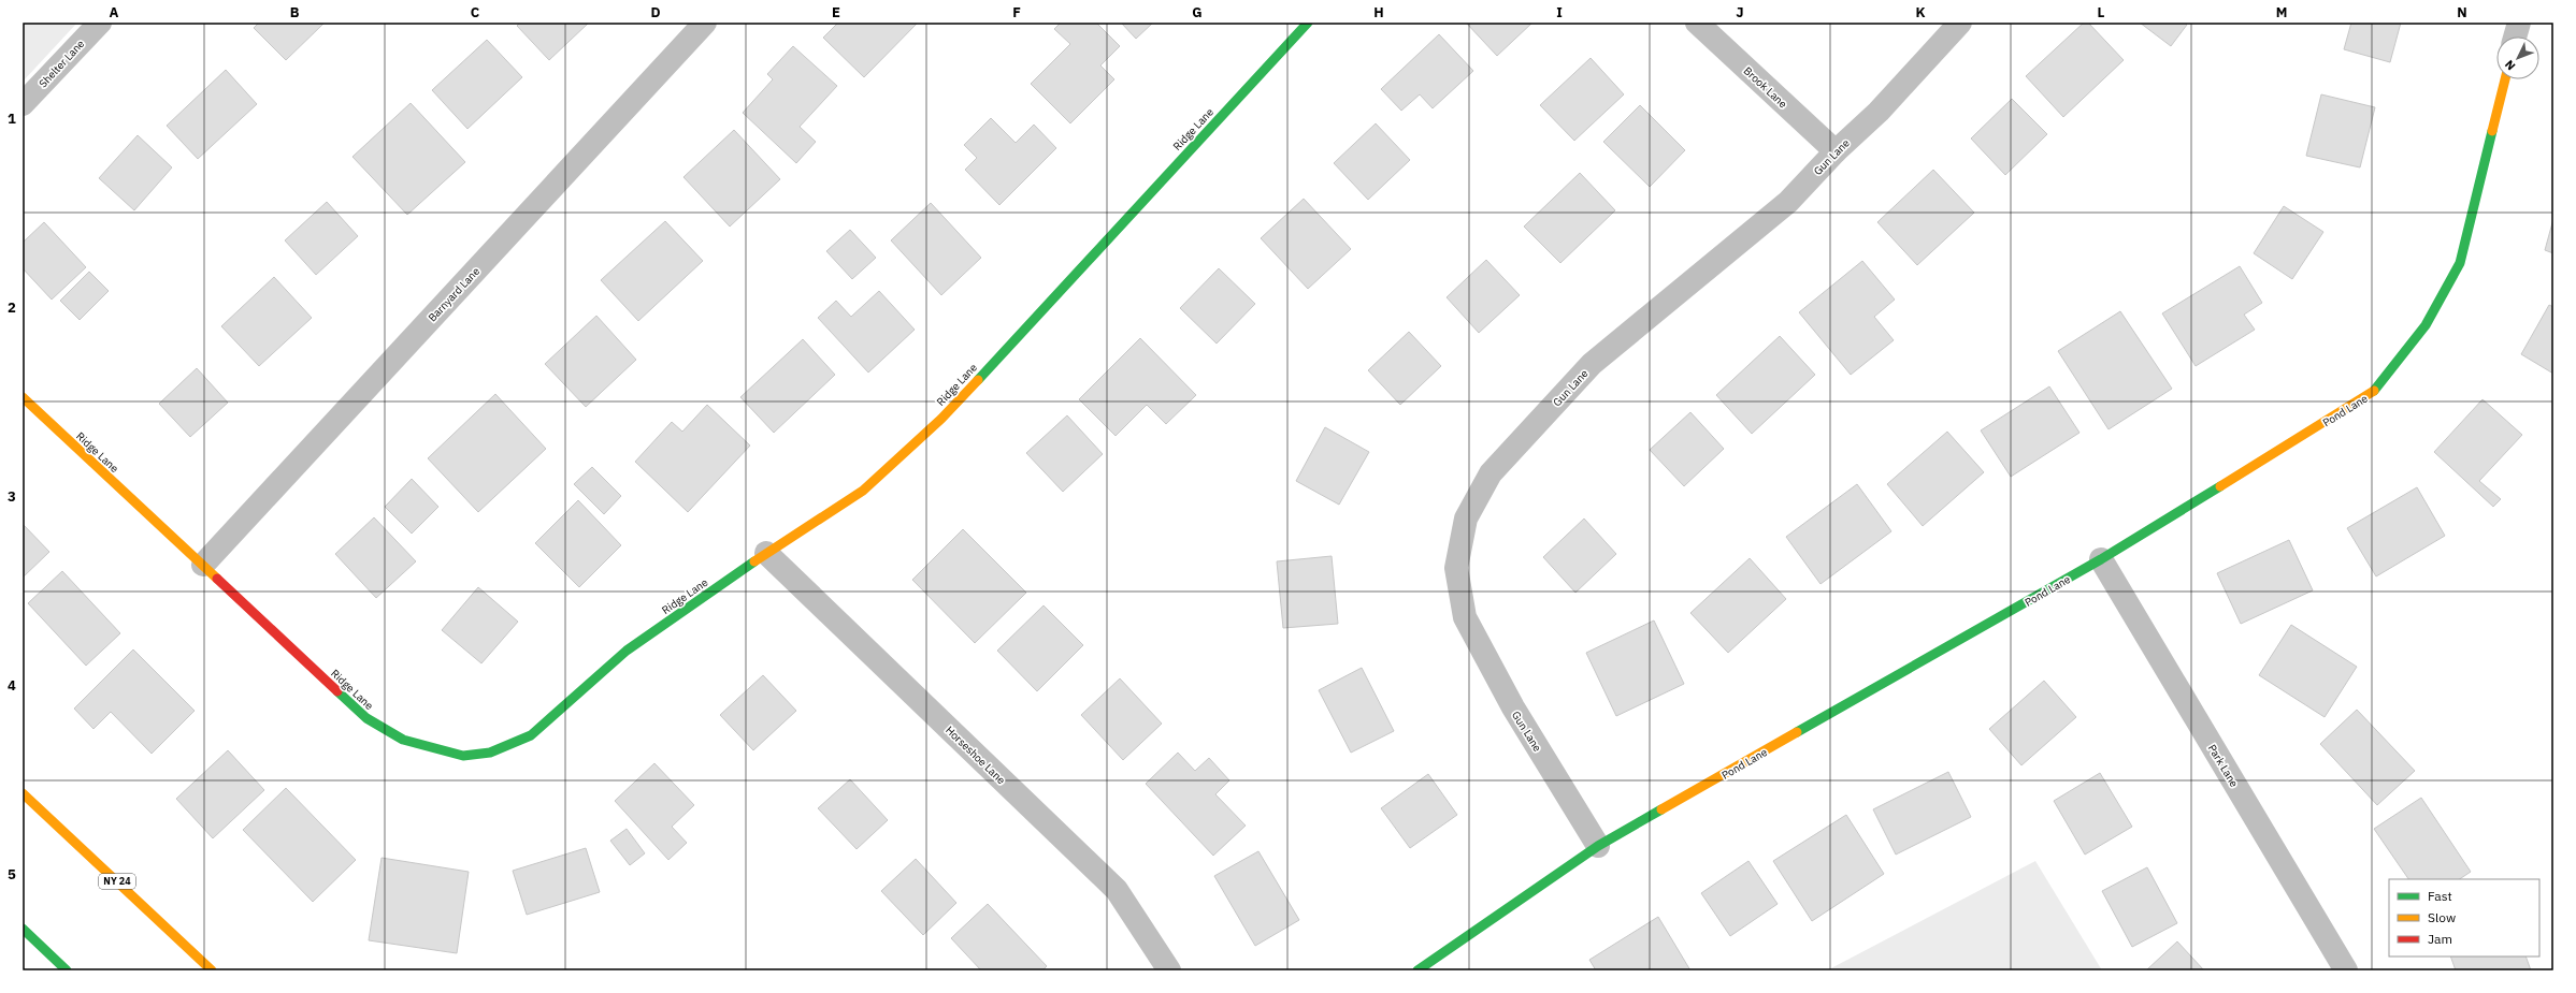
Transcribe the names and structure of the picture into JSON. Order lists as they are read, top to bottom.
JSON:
{
  "streets": {
    "street": [
      "Shelter Lane",
      "Brook Lane",
      "Ridge Lane",
      "Gun Lane",
      "Barnyard Lane",
      "Pond Lane",
      "Horseshoe Lane",
      "Park Lane",
      "NY 24"
    ]
  },
  "crossings": [
    ["Brook Lane", "Gun Lane"],
    ["Ridge Lane", "Barnyard Lane"],
    ["Ridge Lane", "Horseshoe Lane"],
    ["Gun Lane", "Pond Lane"],
    ["Pond Lane", "Park Lane"]
  ],
  "legend": ["Fast", "Slow", "Jam"],
  "north": "bottom left",
  "grid": {
    "columns": [
      "A",
      "B",
      "C",
      "D",
      "E",
      "F",
      "G",
      "H",
      "I",
      "J",
      "K",
      "L",
      "M",
      "N"
    ],
    "rows": [
      "1",
      "2",
      "3",
      "4",
      "5"
    ]
  }
}
